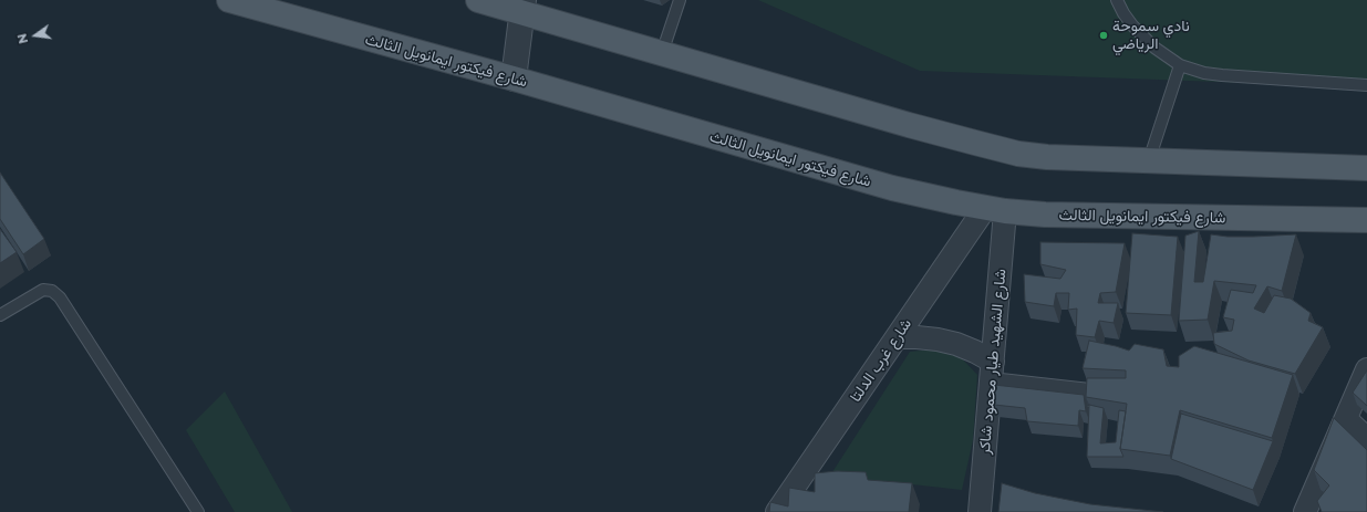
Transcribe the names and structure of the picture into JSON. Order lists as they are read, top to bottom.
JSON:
{
  "streets": {
    "main road": ["شارع فيكتور ايمانويل الثالث"],
    "street": ["شارع غرب الدلتا", "شارع الشهيد طيار محمود شاكر"]
  },
  "crossings": [
    ["شارع فيكتور ايمانويل الثالث", "شارع غرب الدلتا"],
    ["شارع فيكتور ايمانويل الثالث", "شارع الشهيد طيار محمود شاكر"],
    ["شارع غرب الدلتا", "شارع الشهيد طيار محمود شاكر"]
  ],
  "places": ["نادي سموحة الرياضي"],
  "north": "left"
}
